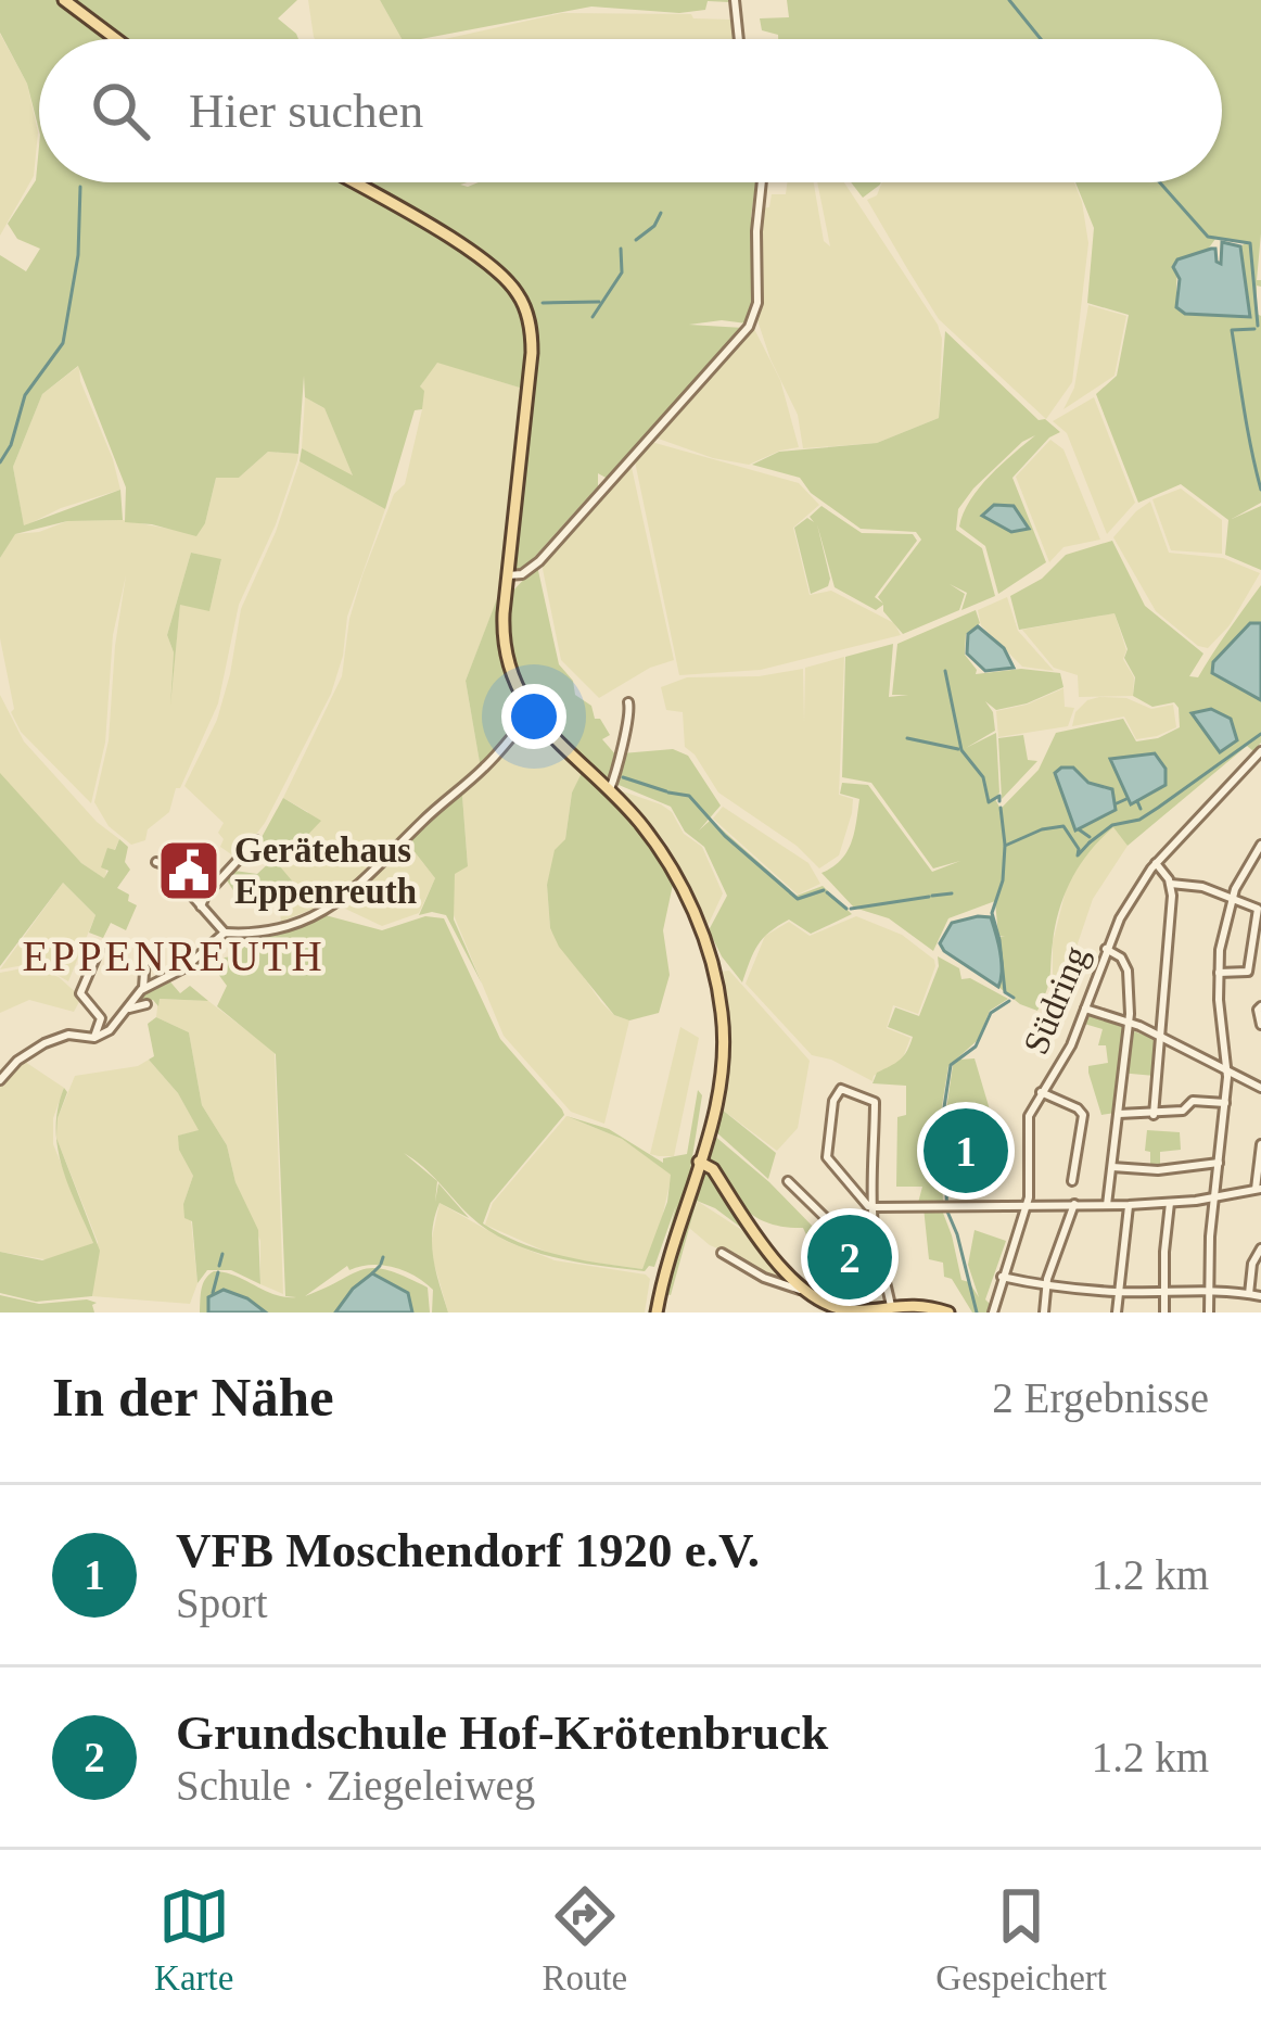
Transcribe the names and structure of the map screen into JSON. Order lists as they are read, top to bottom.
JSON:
{
  "streets": {
    "street": ["Südring"]
  },
  "districts": ["EPPENREUTH"],
  "places": {
    "public building": ["Gerätehaus Eppenreuth"]
  },
  "page": {
    "search": "Hier suchen",
    "pins": ["1", "2"],
    "heading": ["In der Nähe", "2 Ergebnisse"],
    "list": [
      {
        "mark": "1",
        "name": "VFB Moschendorf 1920 e.V.",
        "note": "Sport",
        "value": "1.2 km"
      },
      {
        "mark": "2",
        "name": "Grundschule Hof-Krötenbruck",
        "note": "Schule · Ziegeleiweg",
        "value": "1.2 km"
      }
    ],
    "nav": ["Karte", "Route", "Gespeichert"]
  }
}
